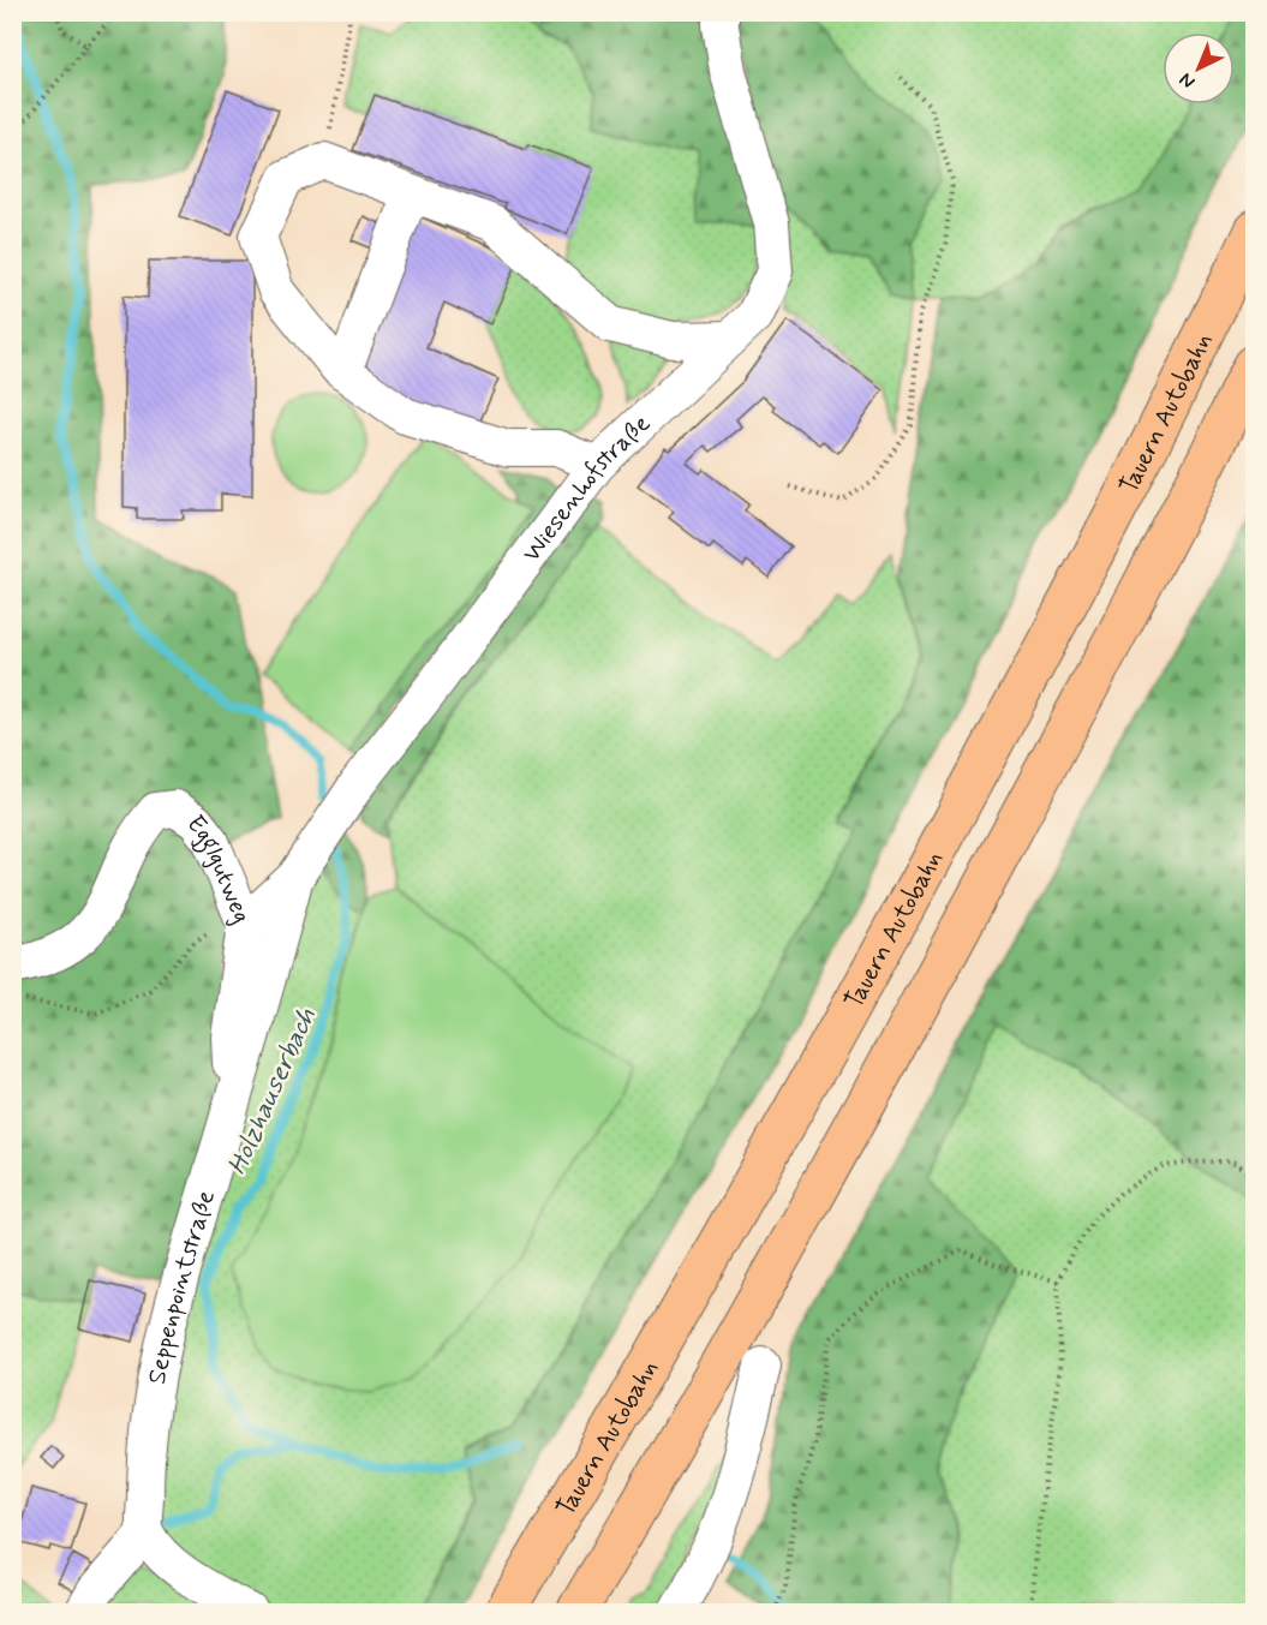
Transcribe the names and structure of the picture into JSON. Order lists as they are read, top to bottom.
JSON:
{
  "streets": {
    "highway": ["Tauern Autobahn"],
    "street": ["Wiesenhofstraße", "Egglgutweg", "Seppenpointstraße"]
  },
  "crossings": [
    ["Wiesenhofstraße", "Egglgutweg"],
    ["Wiesenhofstraße", "Seppenpointstraße"],
    ["Egglgutweg", "Seppenpointstraße"]
  ],
  "water": ["Holzhauserbach"],
  "north": "bottom left"
}
